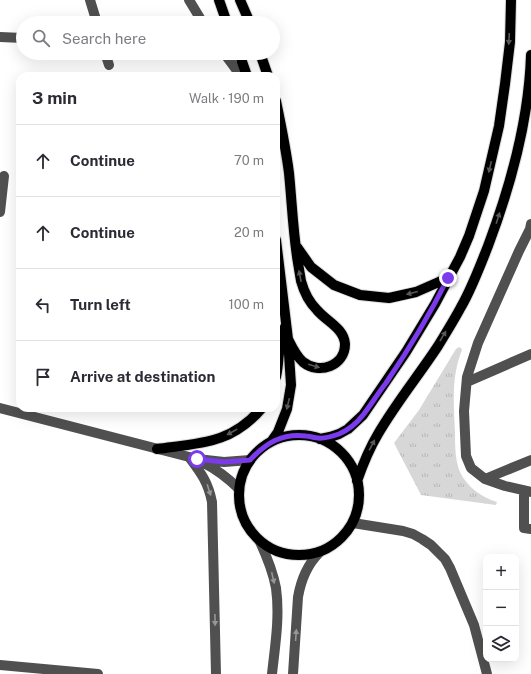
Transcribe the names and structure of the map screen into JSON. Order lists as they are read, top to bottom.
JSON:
{
  "page": {
    "search": "Search here",
    "heading": ["3 min", "Walk · 190 m"],
    "list": [
      ["Continue", "70 m"],
      ["Continue", "20 m"],
      ["Turn left", "100 m"],
      "Arrive at destination"
    ],
    "map_buttons": ["+", "−"]
  }
}
